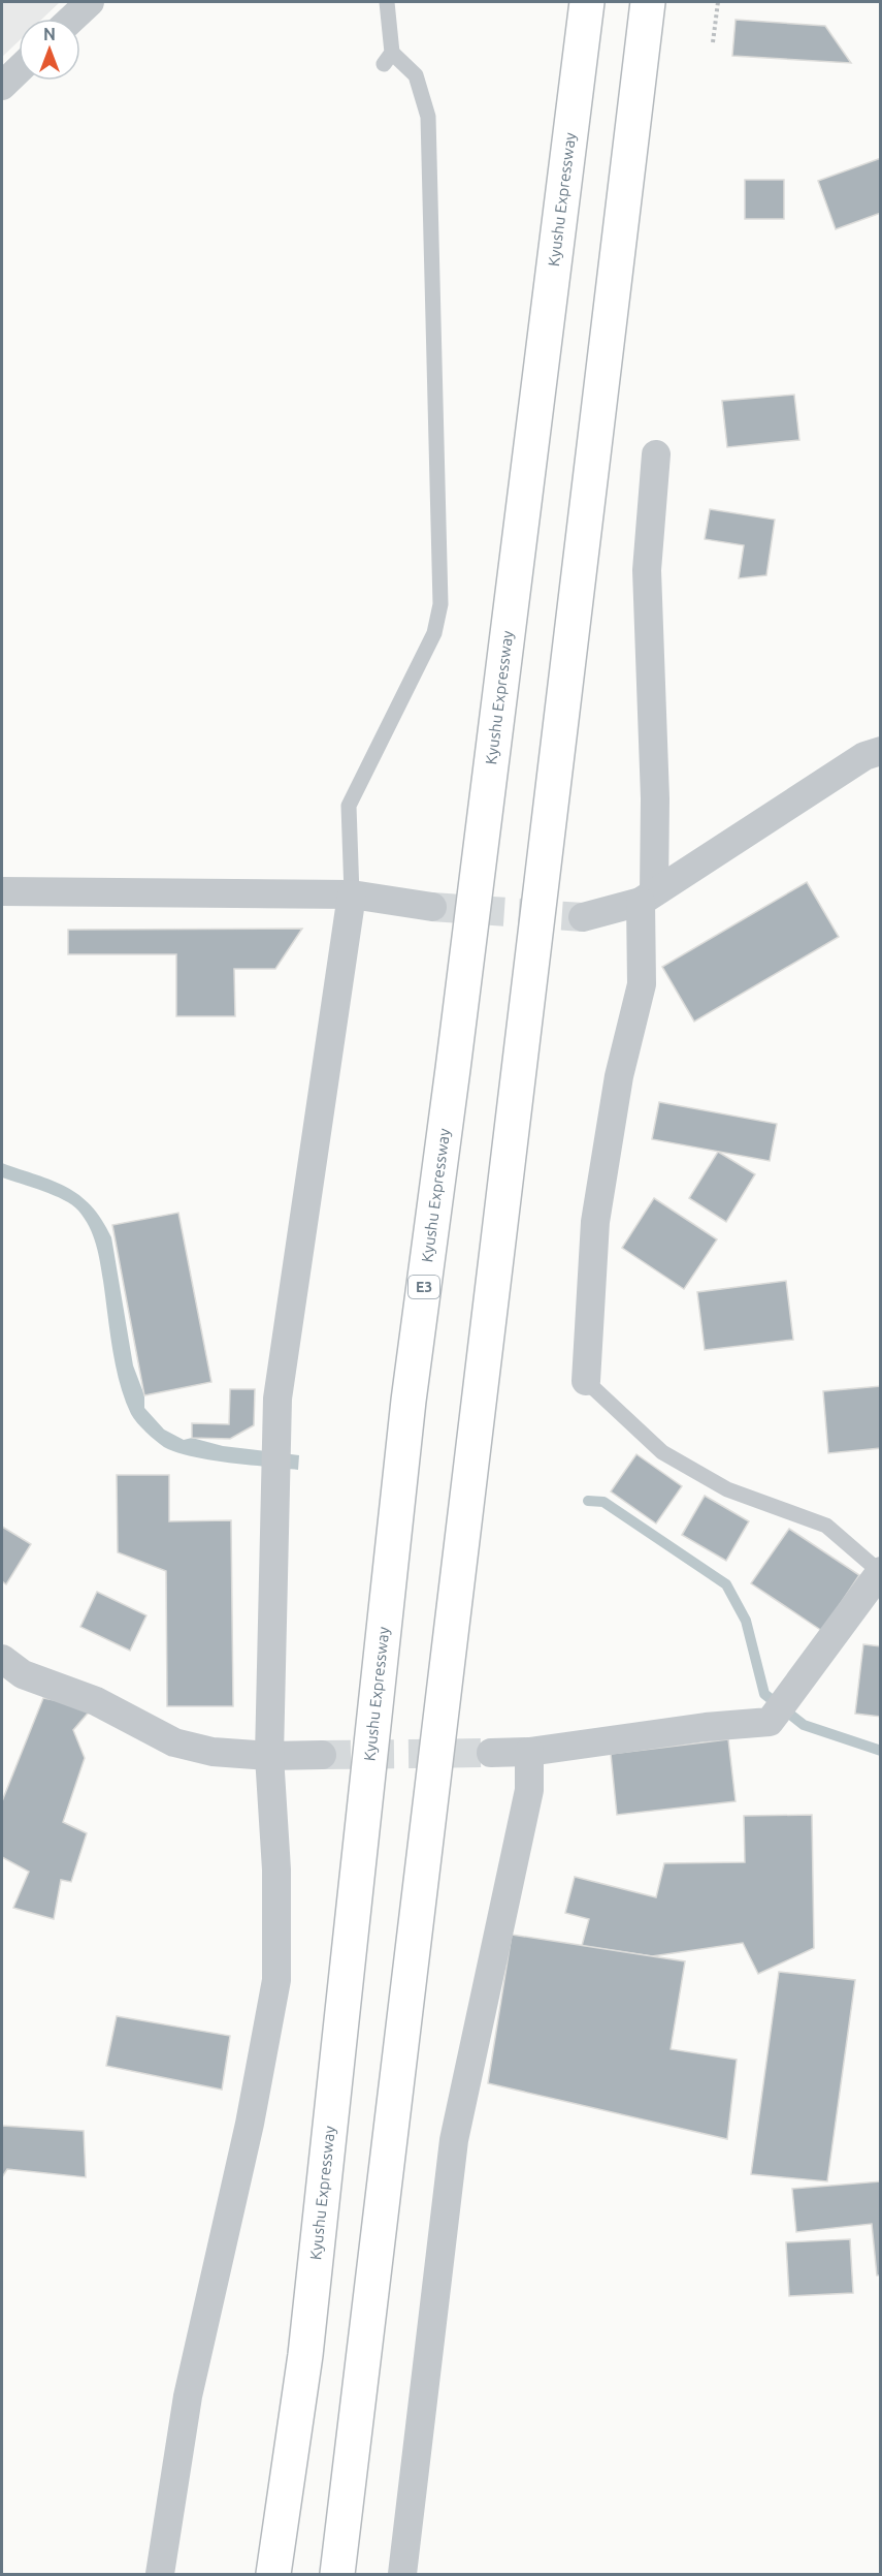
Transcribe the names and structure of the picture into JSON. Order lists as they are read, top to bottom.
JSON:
{
  "streets": {
    "highway": ["Kyushu Expressway", "E3"]
  },
  "north": "top"
}
